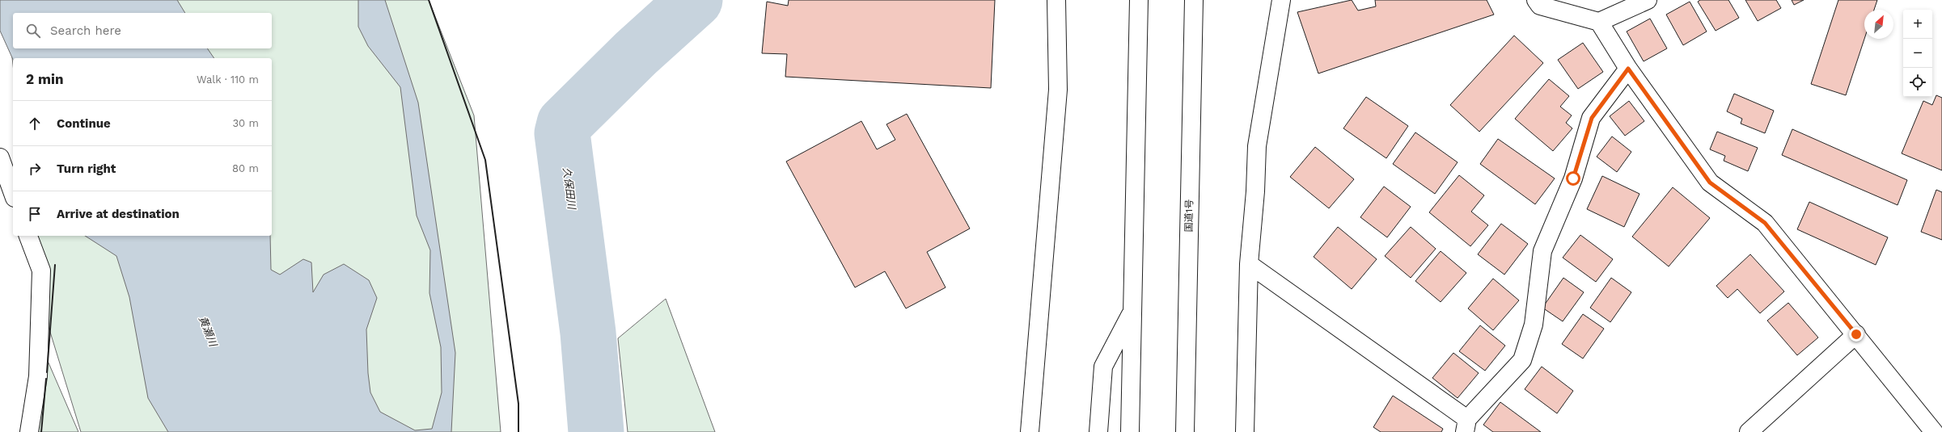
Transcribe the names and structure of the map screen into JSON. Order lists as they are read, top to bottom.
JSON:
{
  "streets": {
    "main road": ["国道1号"]
  },
  "water": ["久保田川", "黄瀬川"],
  "north": "top right",
  "page": {
    "map_buttons": ["+", "−"],
    "search": "Search here",
    "heading": ["2 min", "Walk · 110 m"],
    "list": [
      ["Continue", "30 m"],
      ["Turn right", "80 m"],
      "Arrive at destination"
    ]
  }
}
